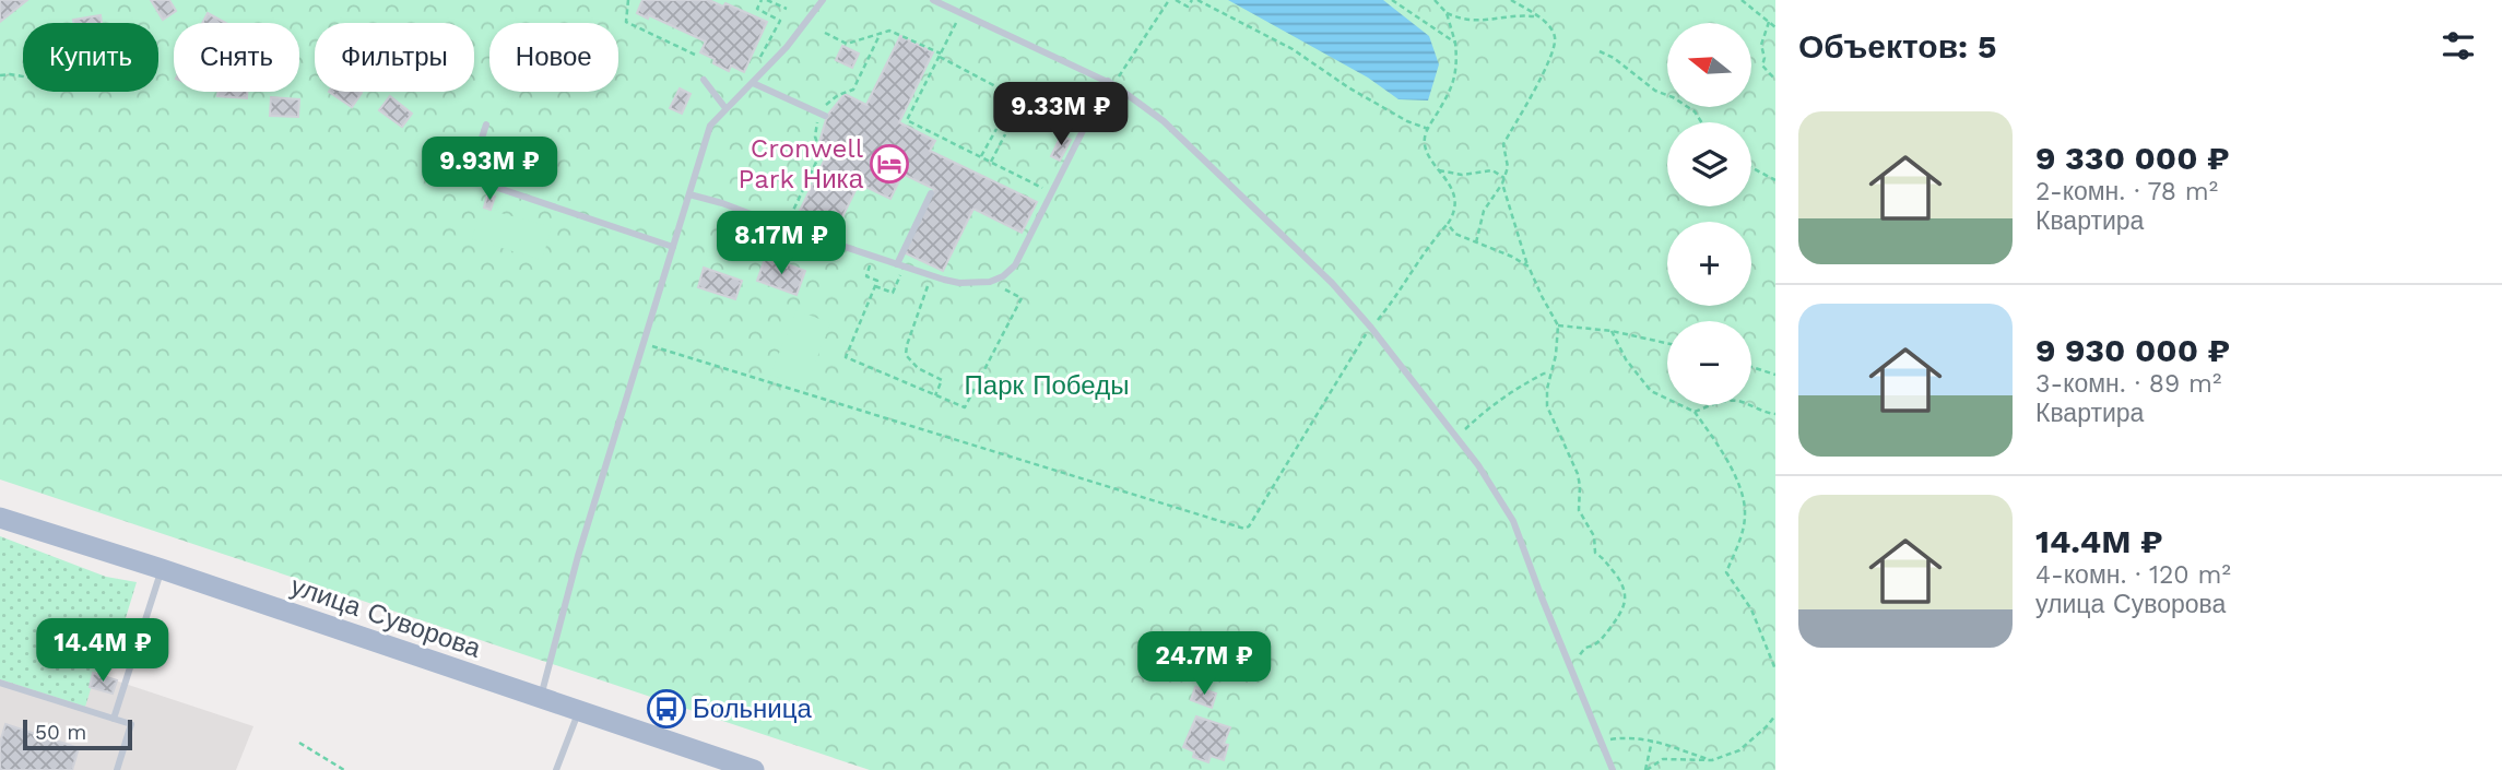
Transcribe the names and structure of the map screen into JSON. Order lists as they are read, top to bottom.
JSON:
{
  "streets": {
    "main road": ["улица Суворова"]
  },
  "parks": ["Парк Победы"],
  "places": {
    "hotel": ["Cronwell Park Ника"],
    "bus stop": ["Больница"]
  },
  "scale_bar": "50 m",
  "north": "left",
  "page": {
    "heading": "Объектов: 5",
    "map_buttons": ["+", "−"],
    "chip": [
      "Купить",
      "Снять",
      "Фильтры",
      "Новое"
    ],
    "price": [
      "9.33M ₽",
      "9.93M ₽",
      "8.17M ₽",
      "14.4M ₽",
      "24.7M ₽"
    ],
    "list": [
      {
        "name": "9 330 000 ₽",
        "note": "2-комн. · 78 m² · Квартира"
      },
      {
        "name": "9 930 000 ₽",
        "note": "3-комн. · 89 m² · Квартира"
      },
      {
        "name": "14.4M ₽",
        "note": "4-комн. · 120 m² · улица Суворова"
      }
    ],
    "scale": "50 m"
  }
}
